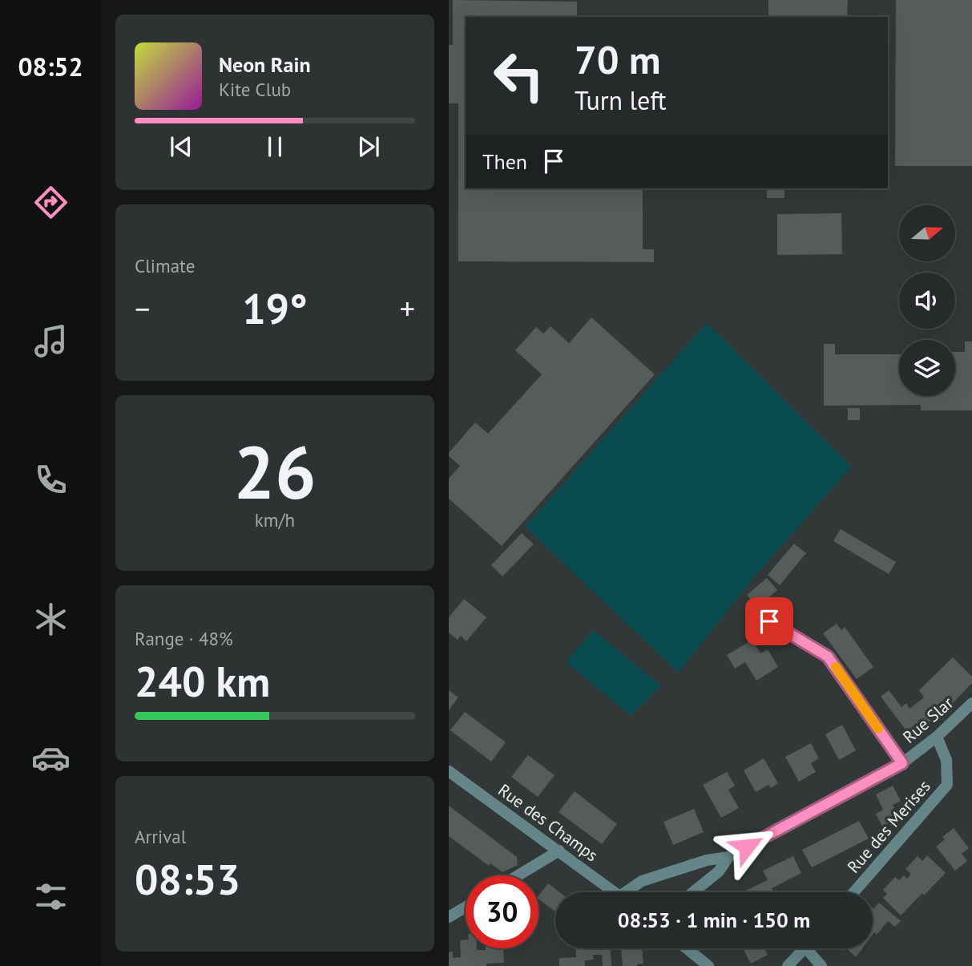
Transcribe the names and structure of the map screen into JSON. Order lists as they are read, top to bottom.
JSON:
{
  "streets": {
    "street": ["Rue Slar", "Rue des Champs", "Rue des Merises"]
  },
  "crossings": [
    ["Rue Slar", "Rue des Merises"]
  ],
  "north": "right",
  "page": {
    "tabs": "08:52",
    "turn": ["70 m", "Turn left"],
    "song": ["Neon Rain", "Kite Club"],
    "then": "Then",
    "tile": [
      "Climate",
      ["26", "km/h"],
      ["Range · 48%", "240 km"],
      ["Arrival", "08:53"]
    ],
    "heat": ["−", "19°", "+"],
    "limit": "30",
    "trip": "08:53 · 1 min · 150 m"
  }
}
